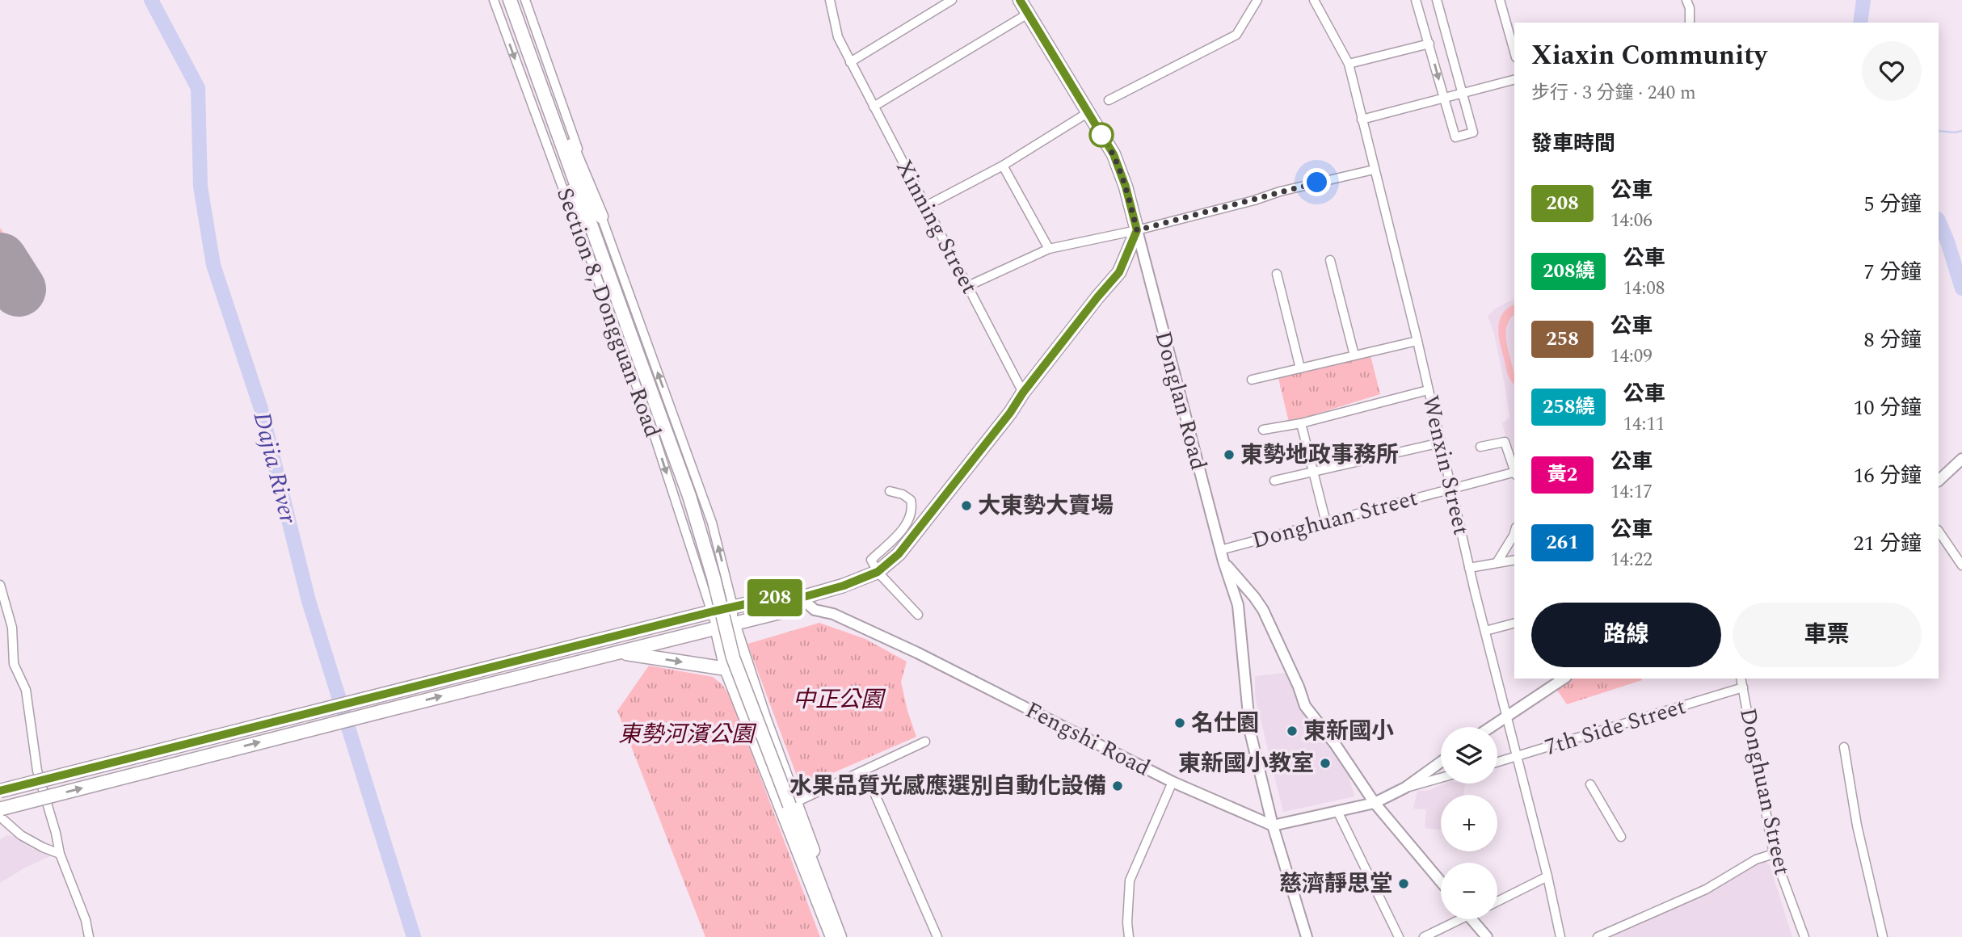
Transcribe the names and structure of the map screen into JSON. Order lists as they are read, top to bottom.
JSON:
{
  "streets": {
    "main road": ["Donglan Road"],
    "street": [
      "Xinning Street",
      "Section 8, Dongguan Road",
      "Wenxin Street",
      "Donghuan Street",
      "7th Side Street",
      "Fengshi Road"
    ]
  },
  "crossings": [
    ["Donglan Road", "Donghuan Street"],
    ["Donglan Road", "Fengshi Road"],
    ["Wenxin Street", "Donghuan Street"],
    ["Wenxin Street", "7th Side Street"],
    ["Donghuan Street", "7th Side Street"]
  ],
  "water": ["Dajia River"],
  "parks": ["中正公園", "東勢河濱公園"],
  "places": [
    "東勢地政事務所",
    "大東勢大賣場",
    "名仕園",
    "東新國小",
    "東新國小教室",
    "水果品質光感應選別自動化設備",
    "慈濟靜思堂"
  ],
  "lines": ["bus line 208"],
  "page": {
    "on_map": "208",
    "heading": [
      ["Xiaxin Community", "步行 · 3 分鐘 · 240 m"],
      "發車時間"
    ],
    "list": [
      {
        "mark": "208",
        "name": "公車",
        "note": "14:06",
        "value": "5 分鐘"
      },
      {
        "mark": "208繞",
        "name": "公車",
        "note": "14:08",
        "value": "7 分鐘"
      },
      {
        "mark": "258",
        "name": "公車",
        "note": "14:09",
        "value": "8 分鐘"
      },
      {
        "mark": "258繞",
        "name": "公車",
        "note": "14:11",
        "value": "10 分鐘"
      },
      {
        "mark": "黃2",
        "name": "公車",
        "note": "14:17",
        "value": "16 分鐘"
      },
      {
        "mark": "261",
        "name": "公車",
        "note": "14:22",
        "value": "21 分鐘"
      }
    ],
    "buttons": ["路線", "車票"],
    "map_buttons": ["+", "−"]
  }
}
